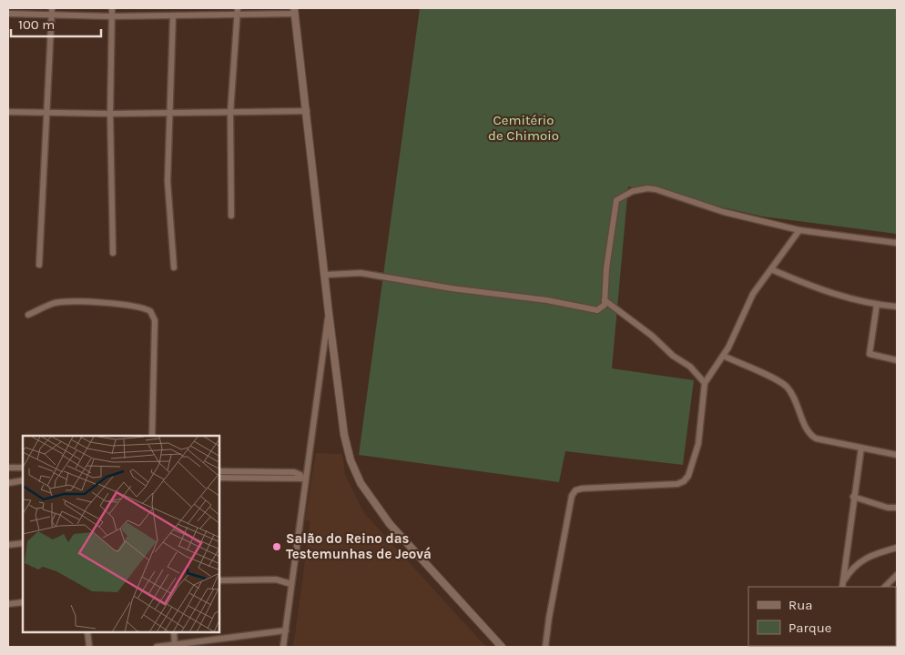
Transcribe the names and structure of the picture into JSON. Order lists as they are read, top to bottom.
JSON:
{
  "parks": ["Cemitério de Chimoio"],
  "places": ["Salão do Reino das Testemunhas de Jeová"],
  "legend": ["Rua", "Parque"],
  "scale_bar": "100 m"
}
